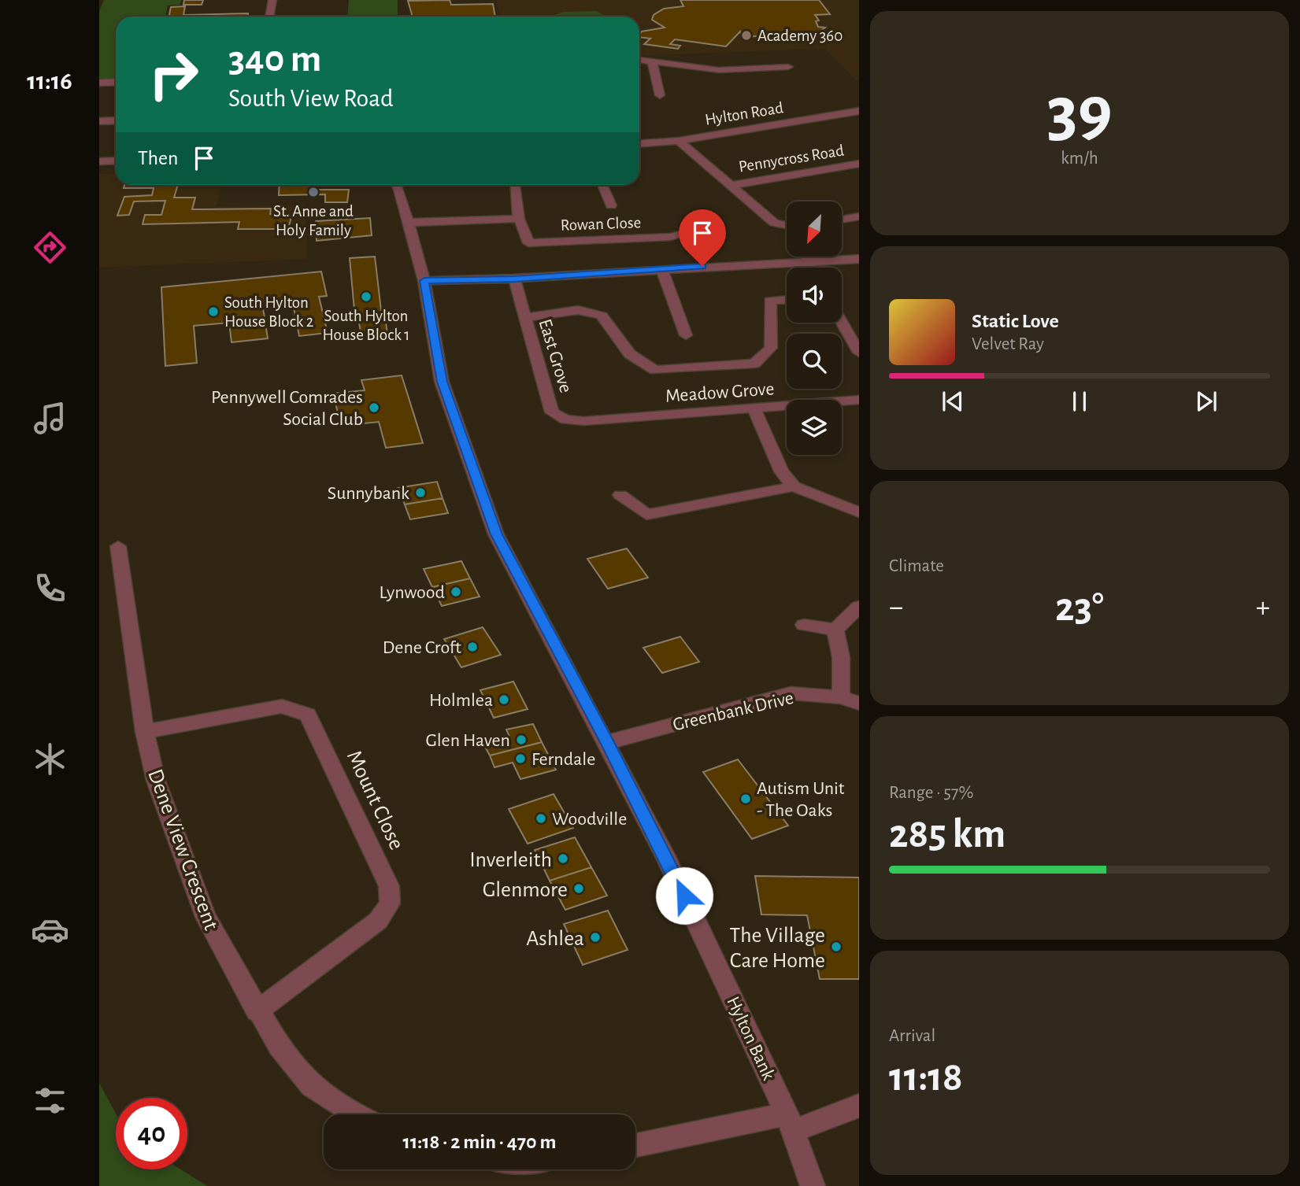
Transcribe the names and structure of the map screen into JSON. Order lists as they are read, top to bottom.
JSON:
{
  "streets": {
    "street": [
      "Hylton Road",
      "Pennycross Road",
      "Rowan Close",
      "East Grove",
      "Meadow Grove",
      "Greenbank Drive",
      "Mount Close",
      "Dene View Crescent",
      "Hylton Bank"
    ]
  },
  "crossings": [
    ["East Grove", "Meadow Grove"],
    ["Greenbank Drive", "Hylton Bank"],
    ["Mount Close", "Dene View Crescent"]
  ],
  "places": [
    "Academy 360",
    "St. Anne and Holy Family",
    "South Hylton House Block 1",
    "South Hylton House Block 2",
    "Pennywell Comrades Social Club",
    "Sunnybank",
    "Lynwood",
    "Dene Croft",
    "Holmlea",
    "Glen Haven",
    "Ferndale",
    "Autism Unit - The Oaks",
    "Woodville",
    "Inverleith",
    "Glenmore",
    "Ashlea",
    "The Village Care Home"
  ],
  "north": "bottom left",
  "page": {
    "tabs": "11:16",
    "tile": [
      ["39", "km/h"],
      "Climate",
      ["Range · 57%", "285 km"],
      ["Arrival", "11:18"]
    ],
    "turn": ["340 m", "South View Road"],
    "then": "Then",
    "song": ["Static Love", "Velvet Ray"],
    "heat": ["−", "23°", "+"],
    "limit": "40",
    "trip": "11:18 · 2 min · 470 m"
  }
}
